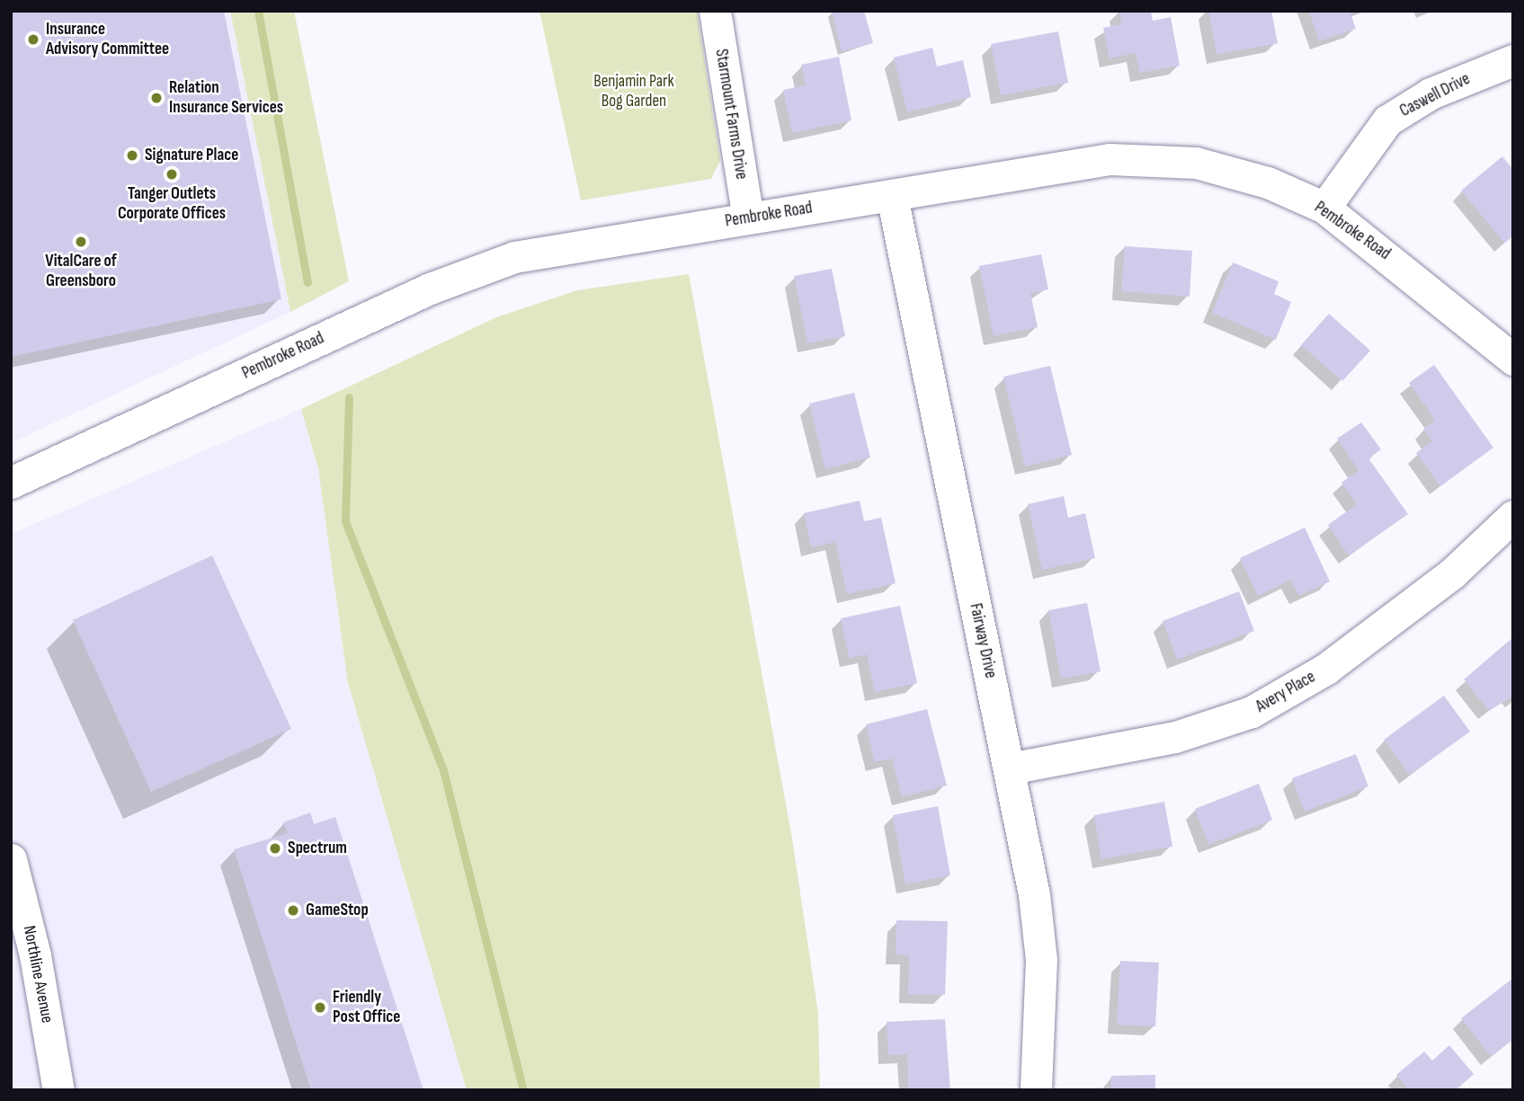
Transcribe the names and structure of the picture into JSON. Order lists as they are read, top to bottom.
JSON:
{
  "streets": {
    "street": [
      "Caswell Drive",
      "Starmount Farms Drive",
      "Pembroke Road",
      "Fairway Drive",
      "Avery Place",
      "Northline Avenue"
    ]
  },
  "crossings": [
    ["Caswell Drive", "Pembroke Road"],
    ["Starmount Farms Drive", "Pembroke Road"],
    ["Pembroke Road", "Fairway Drive"],
    ["Fairway Drive", "Avery Place"]
  ],
  "parks": ["Benjamin Park Bog Garden"],
  "places": [
    "Insurance Advisory Committee",
    "Relation Insurance Services",
    "Signature Place",
    "Tanger Outlets Corporate Offices",
    "VitalCare of Greensboro",
    "Spectrum",
    "GameStop",
    "Friendly Post Office"
  ]
}
